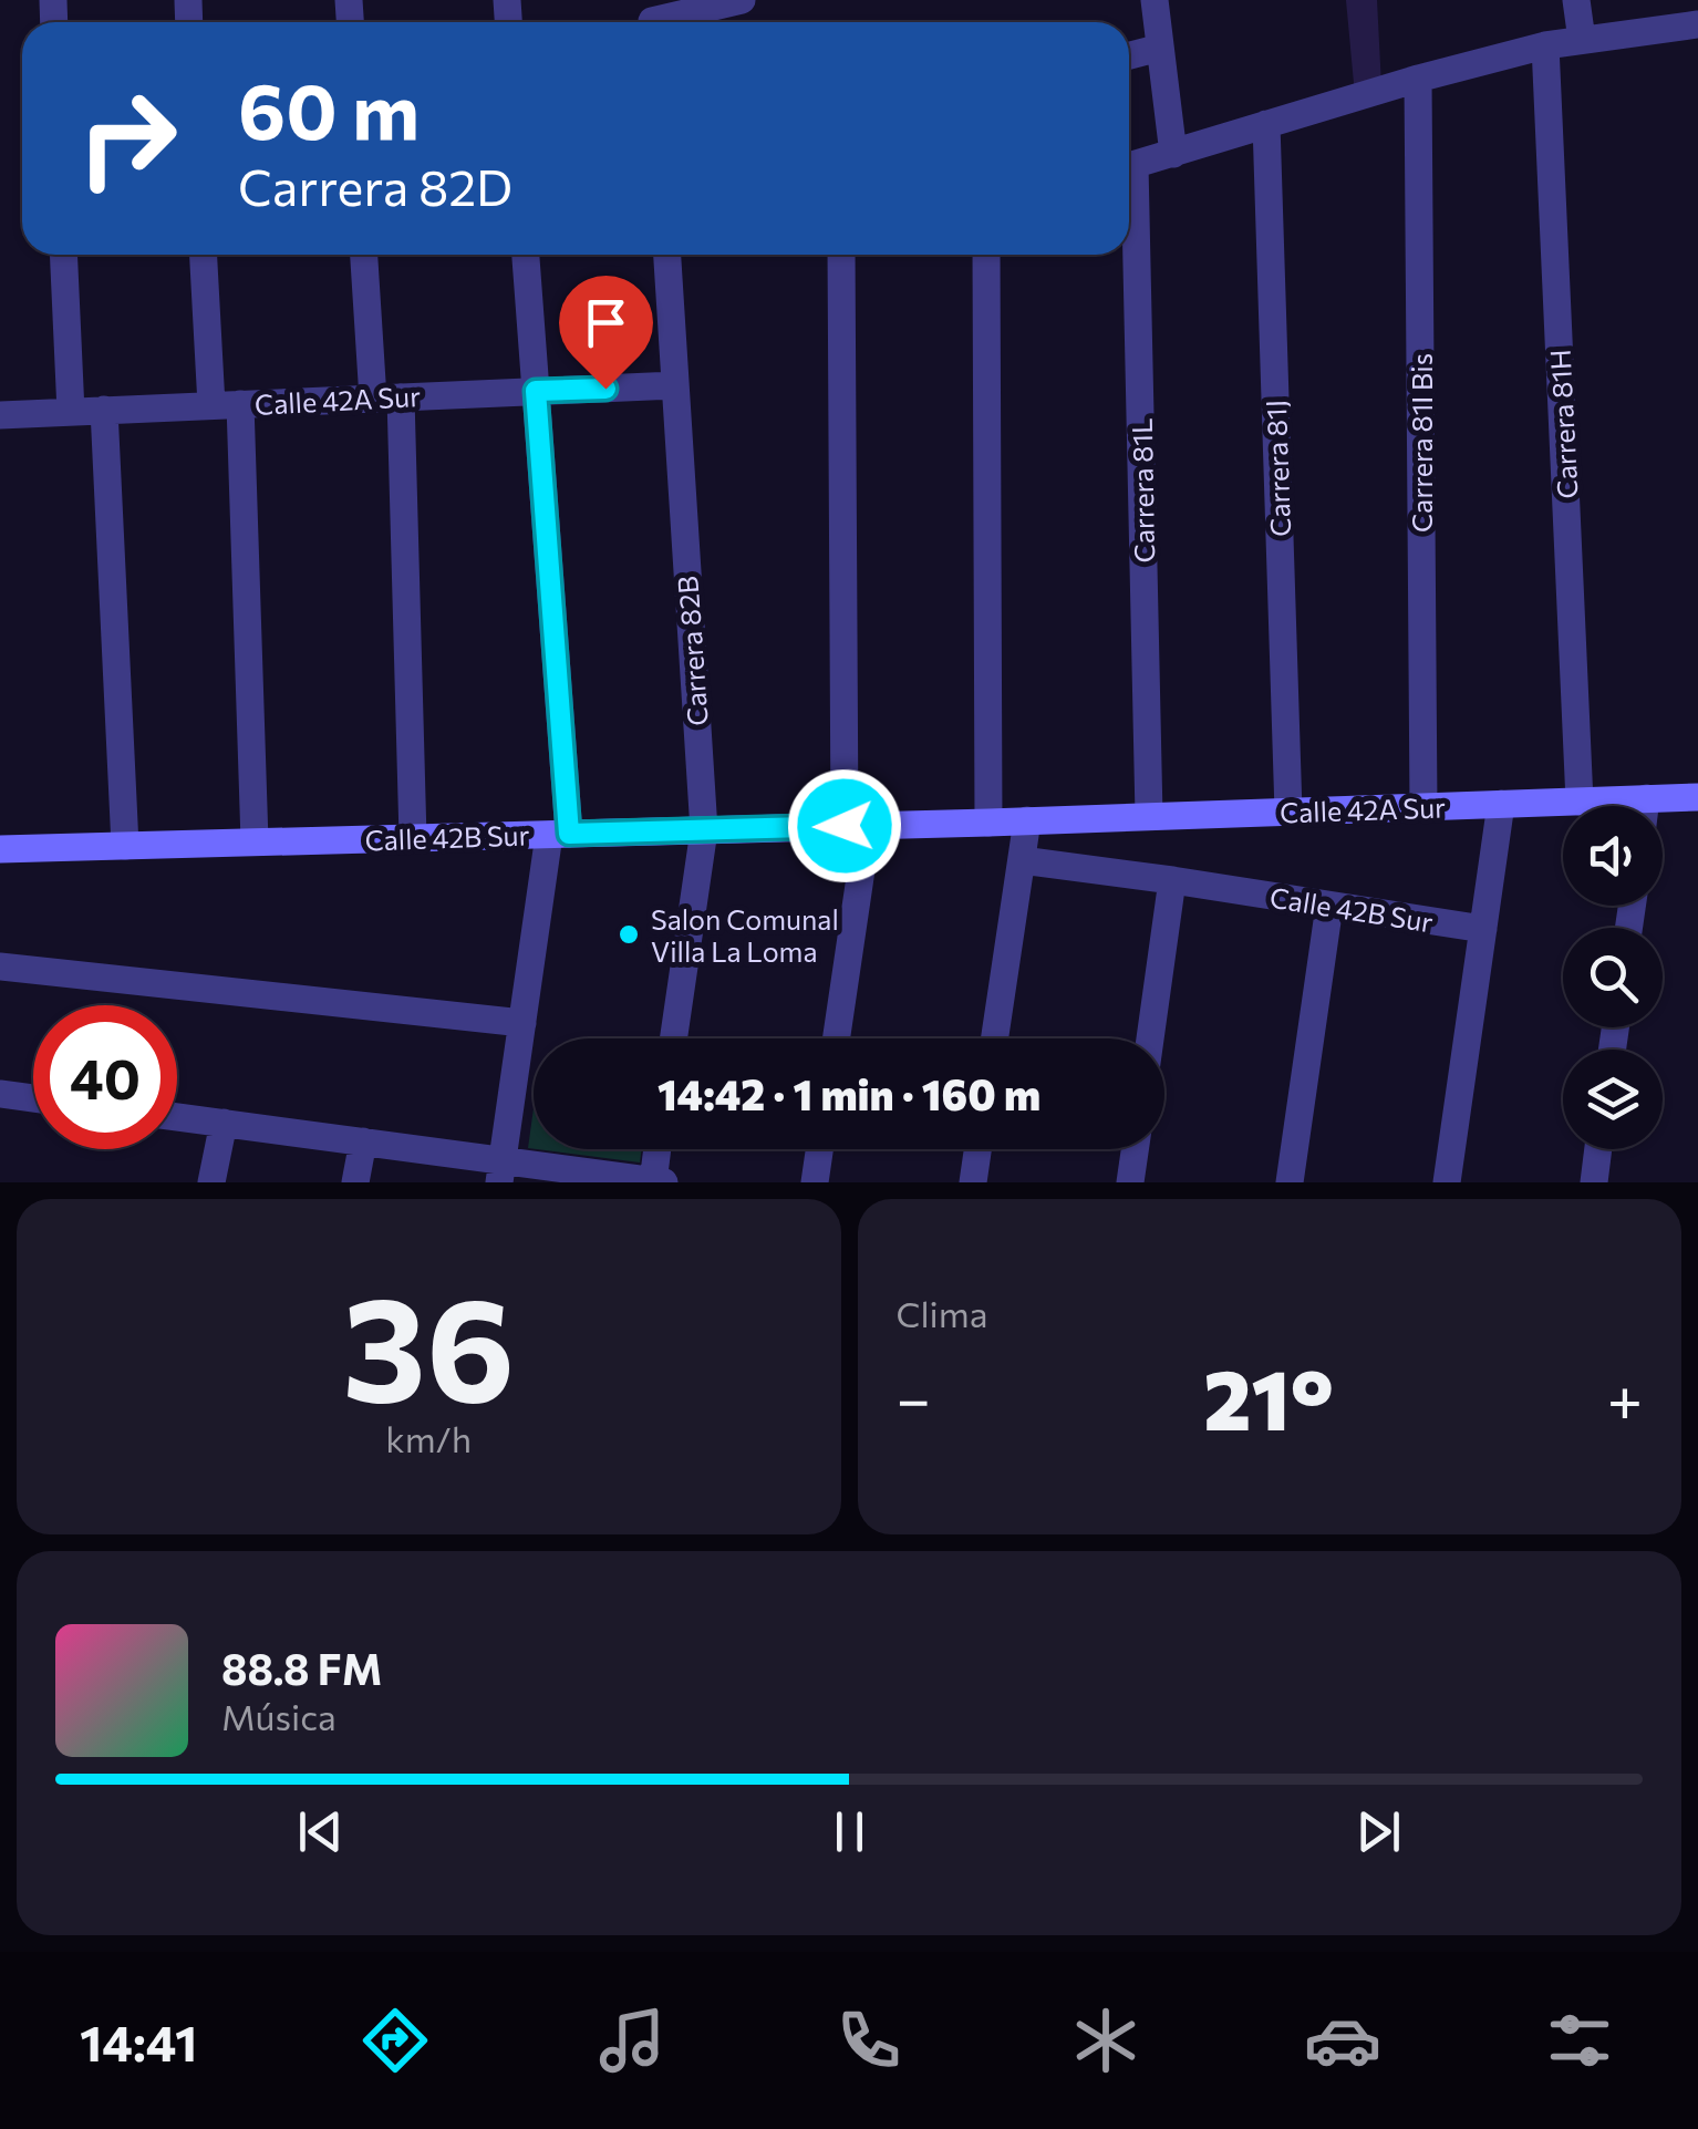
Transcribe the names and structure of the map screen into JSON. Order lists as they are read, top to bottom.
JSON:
{
  "streets": {
    "street": [
      "Calle 42A Sur",
      "Carrera 81H",
      "Carrera 81I Bis",
      "Carrera 81J",
      "Carrera 81L",
      "Carrera 82B",
      "Calle 42B Sur"
    ]
  },
  "crossings": [
    ["Calle 42A Sur", "Carrera 81H"],
    ["Calle 42A Sur", "Carrera 81I Bis"],
    ["Calle 42A Sur", "Carrera 81J"],
    ["Calle 42A Sur", "Carrera 81L"],
    ["Calle 42A Sur", "Carrera 82B"],
    ["Calle 42A Sur", "Calle 42B Sur"],
    ["Carrera 82B", "Calle 42B Sur"]
  ],
  "places": ["Salon Comunal Villa La Loma"],
  "page": {
    "turn": ["60 m", "Carrera 82D"],
    "limit": "40",
    "trip": "14:42 · 1 min · 160 m",
    "tile": [
      ["36", "km/h"],
      "Clima"
    ],
    "heat": ["−", "21°", "+"],
    "song": ["88.8 FM", "Música"],
    "tabs": "14:41"
  }
}
